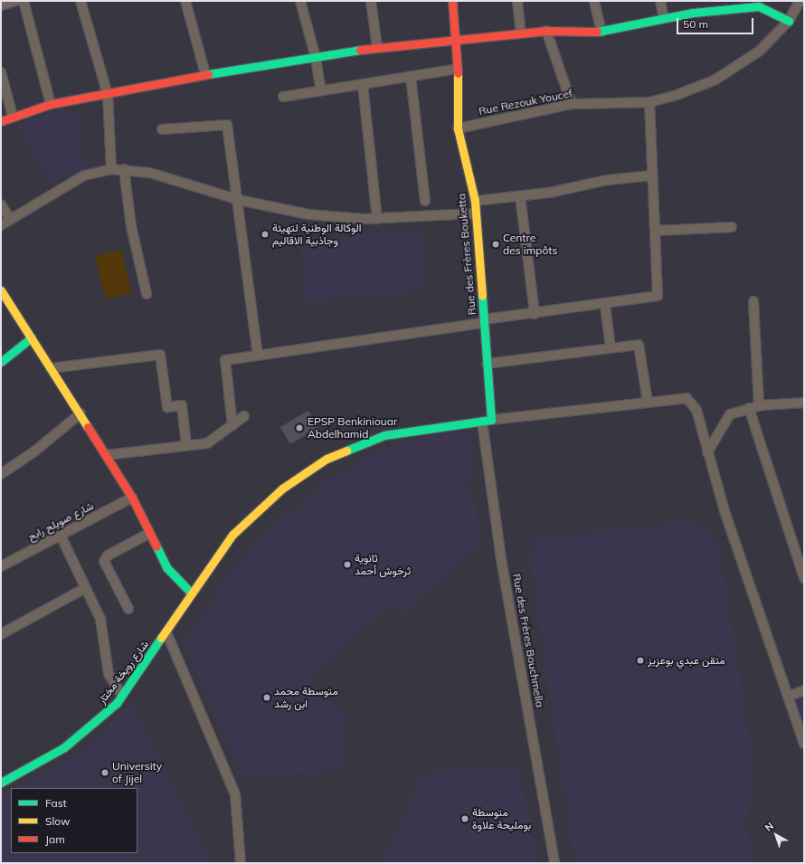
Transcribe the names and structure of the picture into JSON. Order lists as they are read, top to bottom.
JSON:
{
  "streets": {
    "main road": ["Rue des Frères Bouketta", "شارع رويخة مختار"],
    "street": ["Rue Rezouk Youcef", "شارع صويلح رابح", "Rue des Frères Bouchmella"]
  },
  "crossings": [
    ["Rue Rezouk Youcef", "Rue des Frères Bouketta"],
    ["Rue des Frères Bouketta", "Rue des Frères Bouchmella"],
    ["Rue des Frères Bouketta", "شارع رويخة مختار"],
    ["Rue des Frères Bouchmella", "شارع رويخة مختار"]
  ],
  "places": [
    "الوكالة الوطنية لتهيئة وجاذبية الاقاليم",
    "Centre des impôts",
    "EPSP Benkiniouar Abdelhamid",
    "ثانوية ثرخوش أحمد",
    "متقن عبدي بوعزيز",
    "متوسطة محمد ابن رشد",
    "University of Jijel",
    "متوسطة بومليحة علاوة"
  ],
  "legend": ["Fast", "Slow", "Jam"],
  "scale_bar": "50 m",
  "north": "top left"
}
